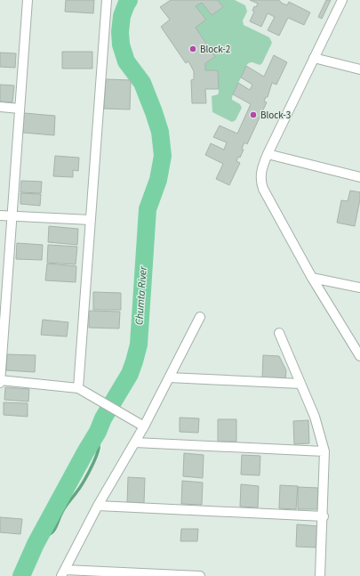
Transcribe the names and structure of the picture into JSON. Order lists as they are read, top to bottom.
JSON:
{
  "water": ["Chumta River"],
  "places": ["Block-2", "Block-3"]
}
